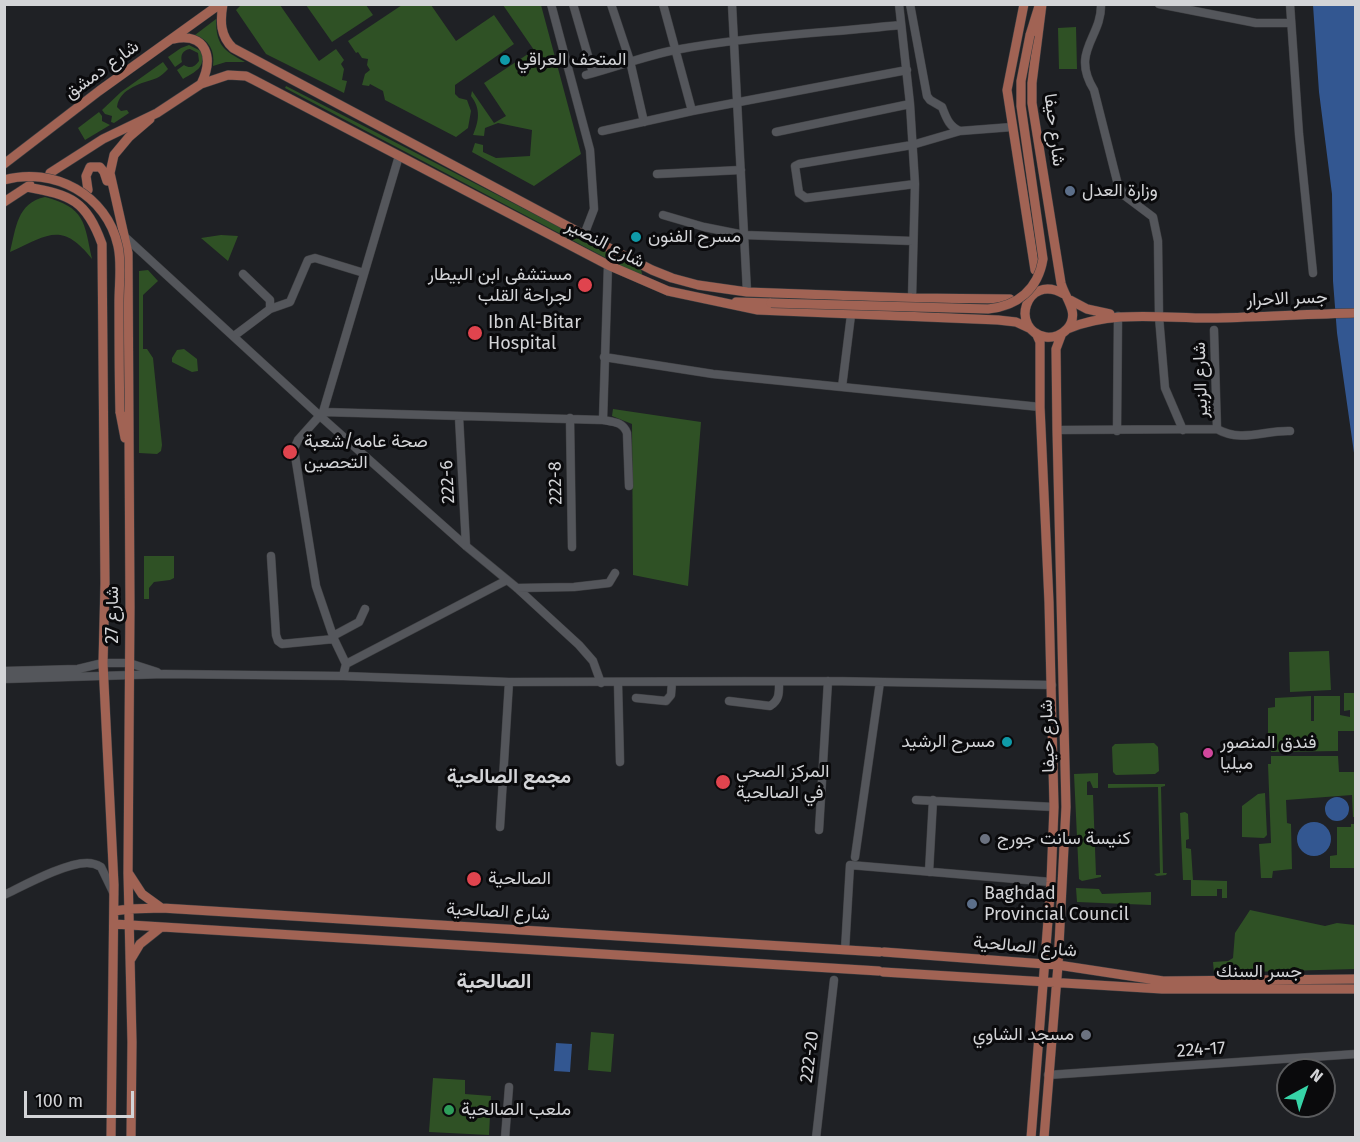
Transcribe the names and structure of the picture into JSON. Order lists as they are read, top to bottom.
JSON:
{
  "streets": {
    "main road": [
      "شارع دمشق",
      "شارع حيفا",
      "شارع النصیر",
      "جسر الاحرار",
      "شارع 27",
      "شارع الصالحية",
      "جسر السنك"
    ],
    "street": [
      "شارع الزبير",
      "222-6",
      "222-8",
      "224-17",
      "222-20"
    ]
  },
  "crossings": [
    ["شارع دمشق", "شارع النصیر"],
    ["شارع حيفا", "شارع النصیر"],
    ["شارع حيفا", "شارع الصالحية"],
    ["شارع حيفا", "224-17"],
    ["شارع 27", "شارع الصالحية"],
    ["شارع الصالحية", "جسر السنك"]
  ],
  "districts": ["مجمع الصالحية", "الصالحية"],
  "places": [
    "المتحف العراقي",
    "وزارة العدل",
    "مسرح الفنون",
    "مستشفى ابن البيطار لجراحة القلب",
    "Ibn Al-Bitar Hospital",
    "صحة عامه/شعبة التحصين",
    "مسرح الرشيد",
    "فندق المنصور ميليا",
    "المركز الصحي في الصالحية",
    "كنيسة سانت جورج",
    "الصالحية",
    "Baghdad Provincial Council",
    "مسجد الشاوي",
    "ملعب الصالحية"
  ],
  "scale_bar": "100 m",
  "north": "top right"
}
